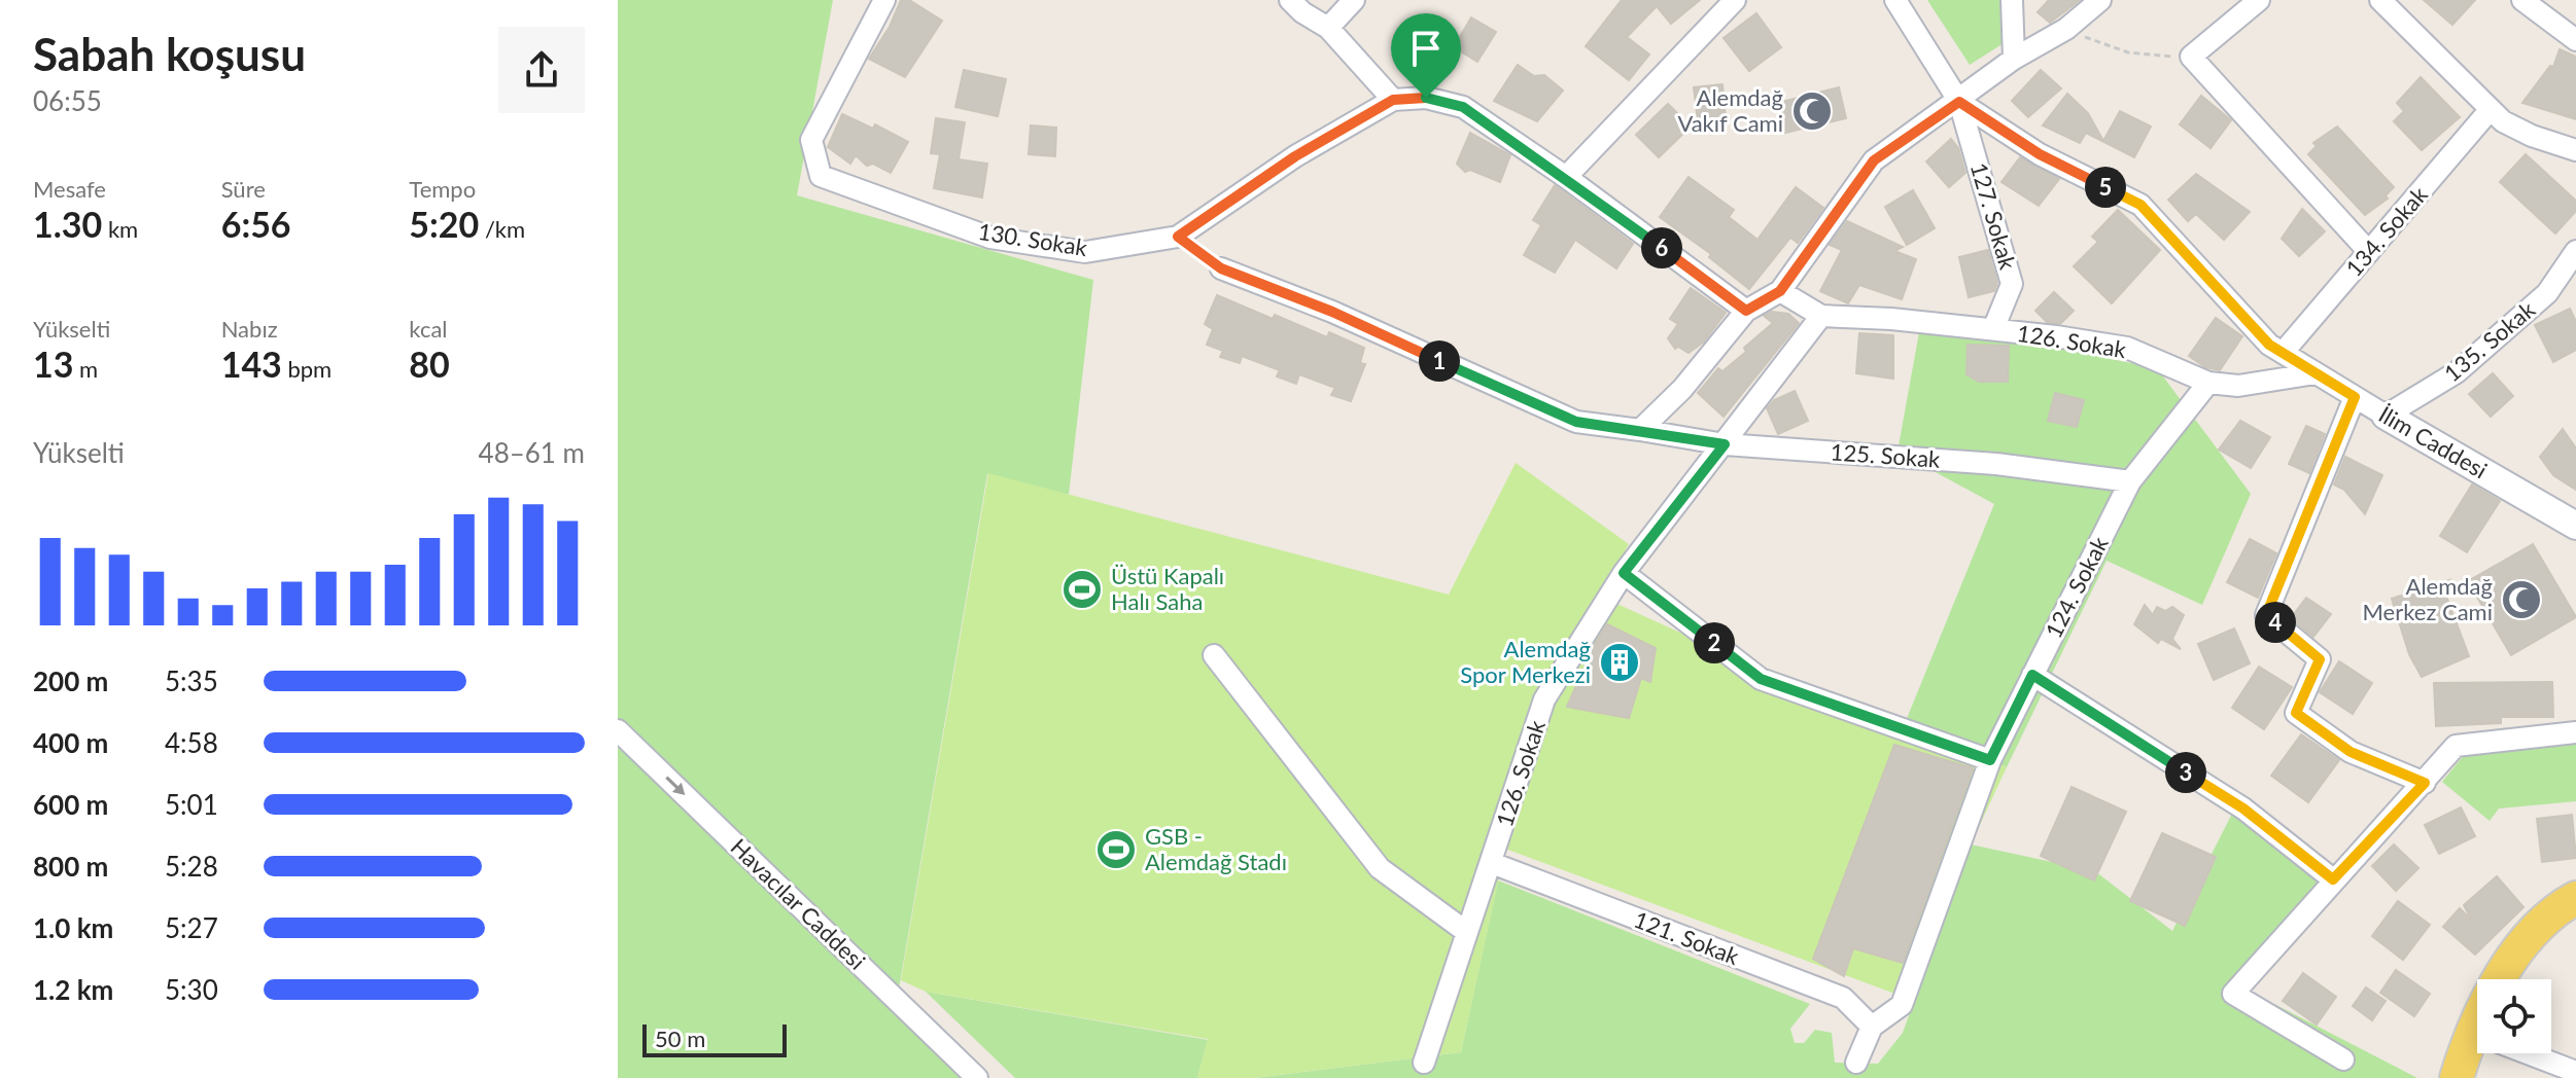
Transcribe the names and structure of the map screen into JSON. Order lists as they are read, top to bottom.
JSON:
{
  "streets": {
    "street": [
      "127. Sokak",
      "134. Sokak",
      "130. Sokak",
      "126. Sokak",
      "135. Sokak",
      "İlim Caddesi",
      "125. Sokak",
      "124. Sokak",
      "Havacılar Caddesi",
      "121. Sokak"
    ]
  },
  "crossings": [
    ["127. Sokak", "126. Sokak"],
    ["127. Sokak", "İlim Caddesi"],
    ["134. Sokak", "İlim Caddesi"],
    ["126. Sokak", "İlim Caddesi"],
    ["126. Sokak", "125. Sokak"],
    ["126. Sokak", "124. Sokak"],
    ["126. Sokak", "121. Sokak"],
    ["135. Sokak", "İlim Caddesi"],
    ["125. Sokak", "124. Sokak"],
    ["124. Sokak", "121. Sokak"]
  ],
  "one_way": ["Havacılar Caddesi"],
  "places": {
    "mosque": ["Alemdağ Vakıf Cami", "Alemdağ Merkez Cami"],
    "sports": ["Üstü Kapalı Halı Saha", "GSB - Alemdağ Stadı"],
    "building": ["Alemdağ Spor Merkezi"]
  },
  "scale_bar": "50 m",
  "page": {
    "heading": ["Sabah koşusu", "06:55"],
    "stats": [
      ["Mesafe", "1.30 km"],
      ["Süre", "6:56"],
      ["Tempo", "5:20 /km"],
      ["Yükselti", "13 m"],
      ["Nabız", "143 bpm"],
      ["kcal", "80"]
    ],
    "pins": [
      "5",
      "6",
      "1",
      "4",
      "2",
      "3"
    ],
    "chart": ["Yükselti", "48–61 m"],
    "list": [
      {
        "name": "200 m",
        "note": "5:35"
      },
      {
        "name": "400 m",
        "note": "4:58"
      },
      {
        "name": "600 m",
        "note": "5:01"
      },
      {
        "name": "800 m",
        "note": "5:28"
      },
      {
        "name": "1.0 km",
        "note": "5:27"
      },
      {
        "name": "1.2 km",
        "note": "5:30"
      }
    ],
    "scale": "50 m"
  }
}
